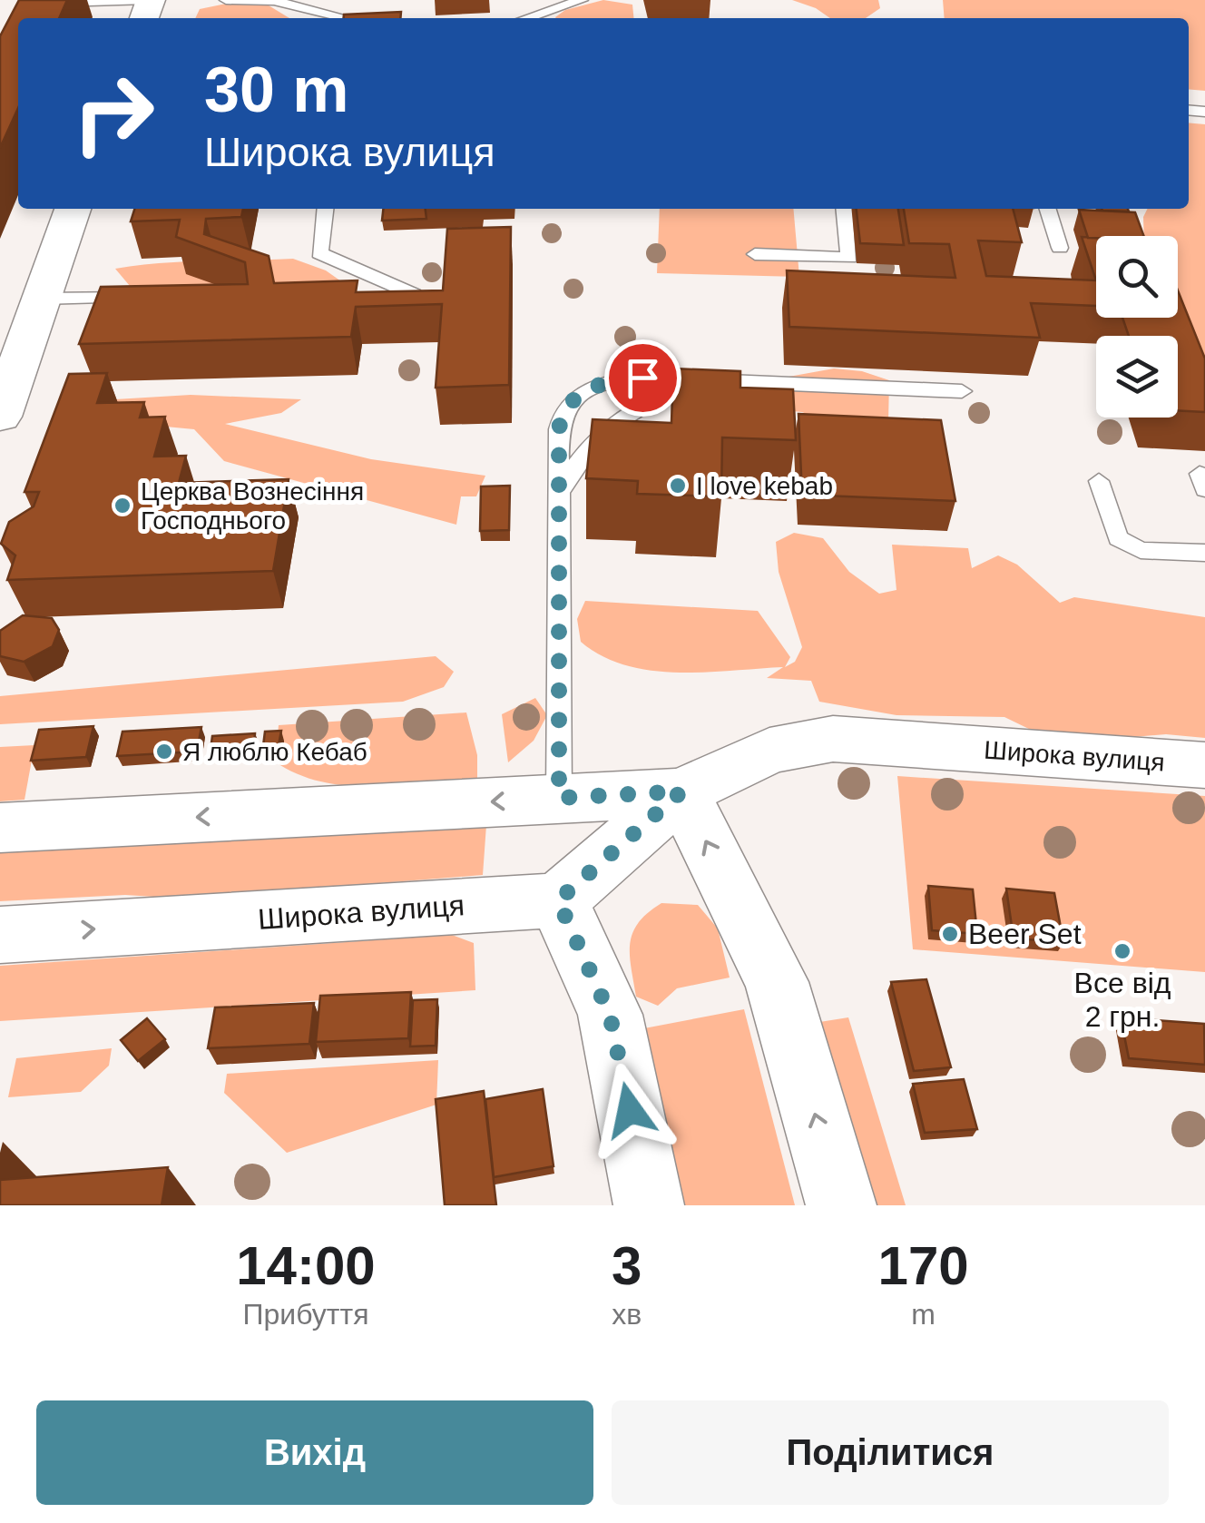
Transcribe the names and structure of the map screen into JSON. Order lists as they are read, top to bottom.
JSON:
{
  "streets": {
    "street": ["Широка вулиця"]
  },
  "places": [
    "I love kebab",
    "Церква Вознесіння Господнього",
    "Я люблю Кебаб",
    "Beer Set",
    "Все від 2 грн."
  ],
  "page": {
    "turn": ["30 m", "Широка вулиця"],
    "eta": [
      "14:00",
      "Прибуття",
      "3",
      "хв",
      "170",
      "m"
    ],
    "buttons": ["Вихід", "Поділитися"]
  }
}
